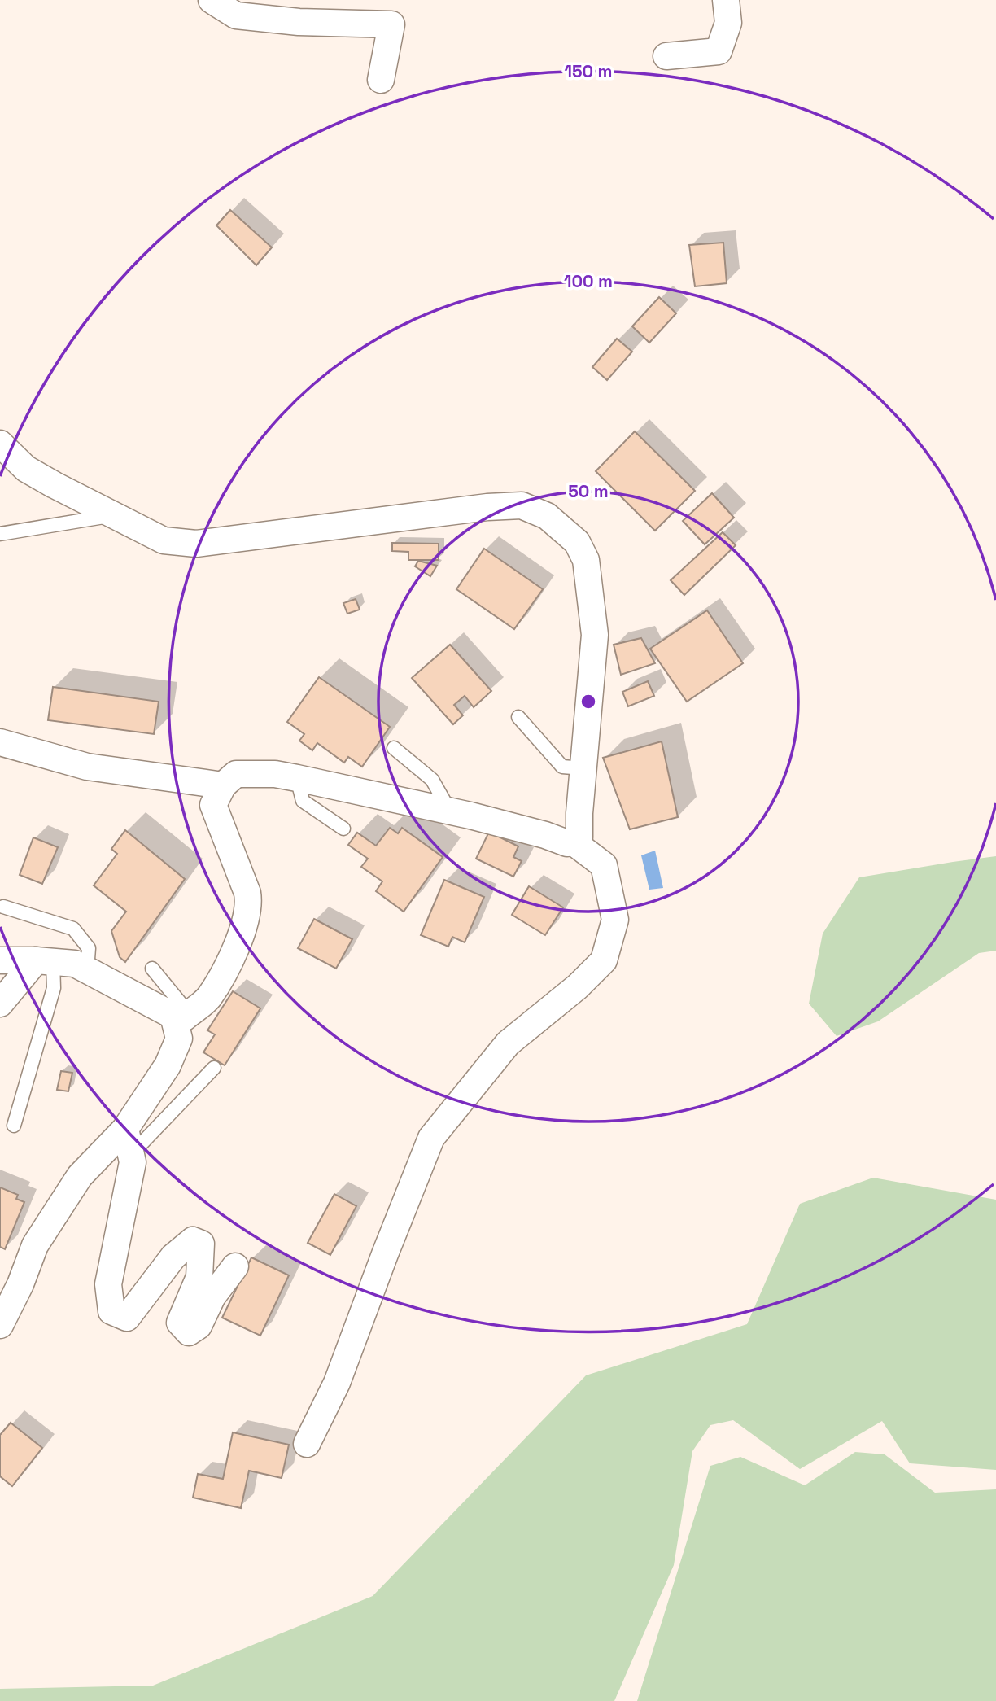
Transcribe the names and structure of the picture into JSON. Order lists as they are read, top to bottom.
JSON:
{
  "rings": ["150 m", "100 m", "50 m"]
}
